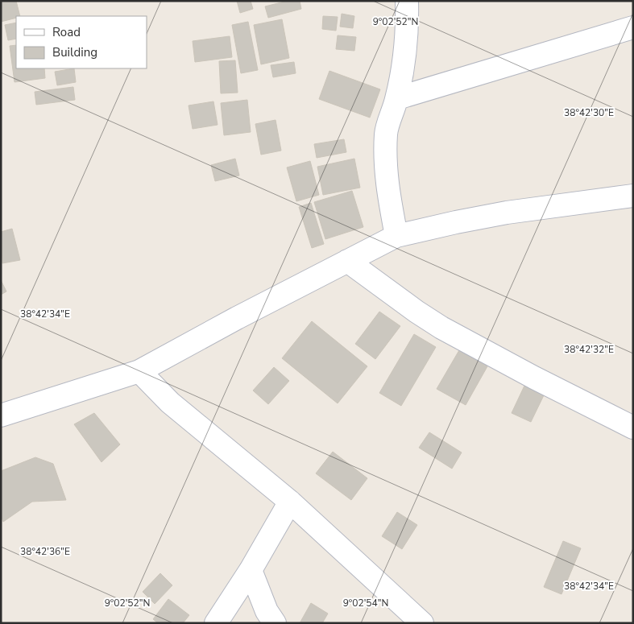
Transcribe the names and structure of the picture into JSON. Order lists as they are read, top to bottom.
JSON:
{
  "legend": ["Road", "Building"],
  "coordinates": [
    "9°02'52\"N",
    "38°42'30\"E",
    "38°42'34\"E",
    "38°42'32\"E",
    "38°42'36\"E",
    "9°02'54\"N"
  ]
}
